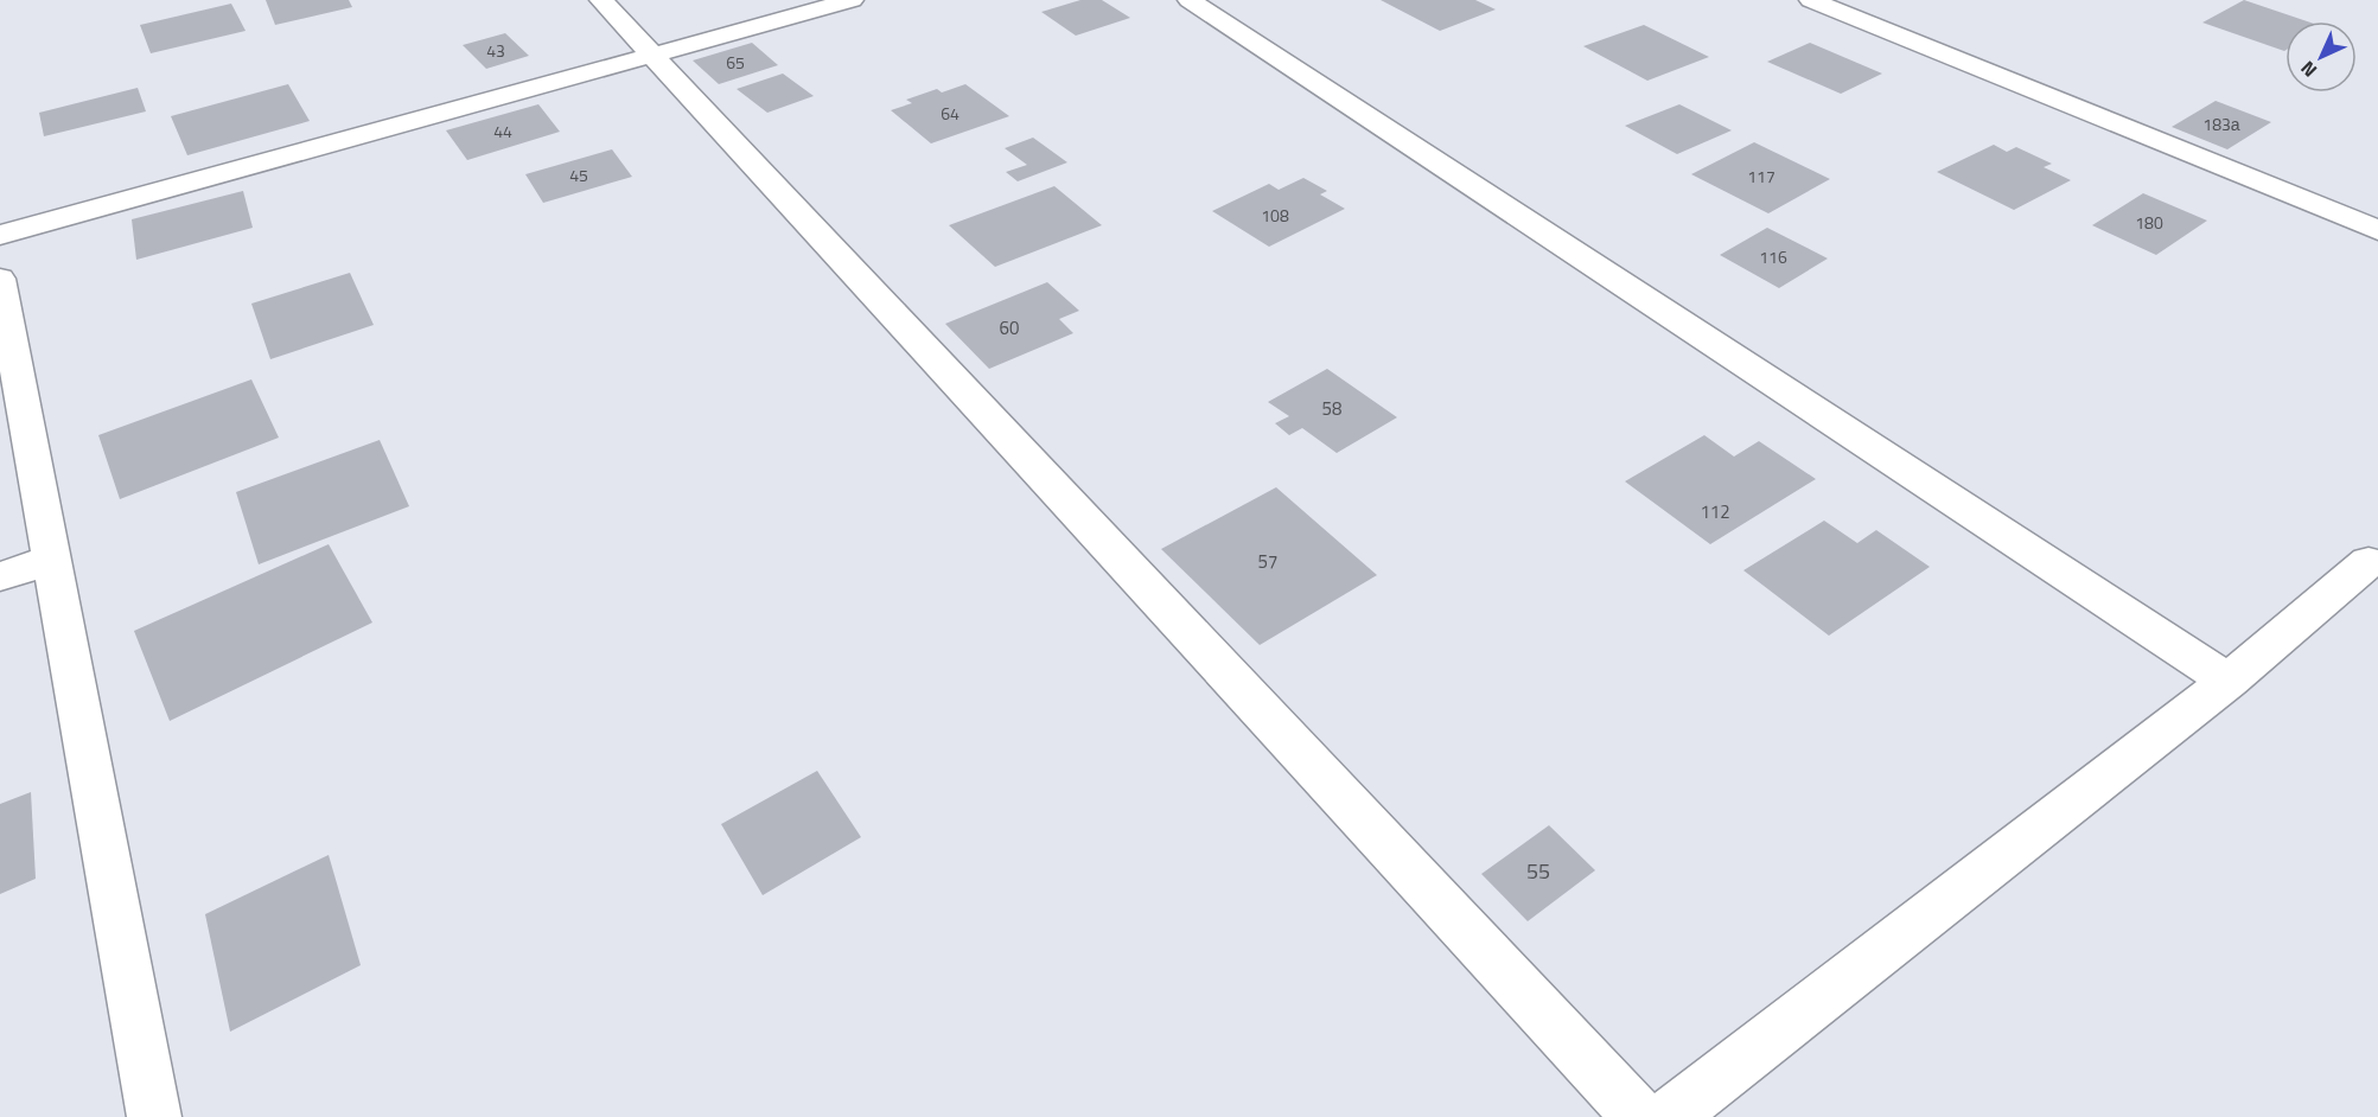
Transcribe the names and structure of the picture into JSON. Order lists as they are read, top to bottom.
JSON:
{
  "house_numbers": [
    "43",
    "65",
    "64",
    "183а",
    "44",
    "45",
    "117",
    "108",
    "180",
    "116",
    "60",
    "58",
    "112",
    "57",
    "55"
  ],
  "north": "bottom left"
}
